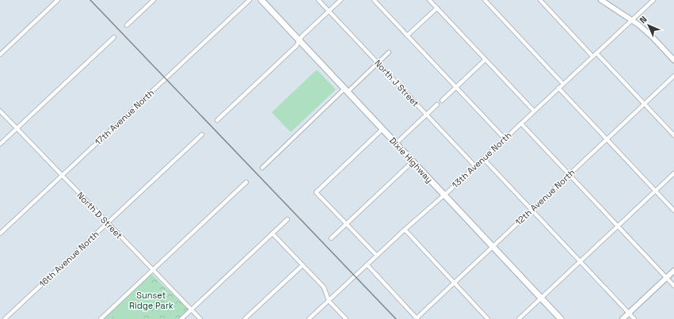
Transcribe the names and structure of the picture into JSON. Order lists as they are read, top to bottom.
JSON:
{
  "streets": {
    "main road": ["Dixie Highway"],
    "street": [
      "North J Street",
      "17th Avenue North",
      "13th Avenue North",
      "12th Avenue North",
      "North D Street",
      "16th Avenue North"
    ]
  },
  "crossings": [
    ["North J Street", "13th Avenue North"],
    ["17th Avenue North", "North D Street"],
    ["Dixie Highway", "13th Avenue North"],
    ["Dixie Highway", "12th Avenue North"],
    ["North D Street", "16th Avenue North"]
  ],
  "parks": ["Sunset Ridge Park"],
  "north": "top left"
}
